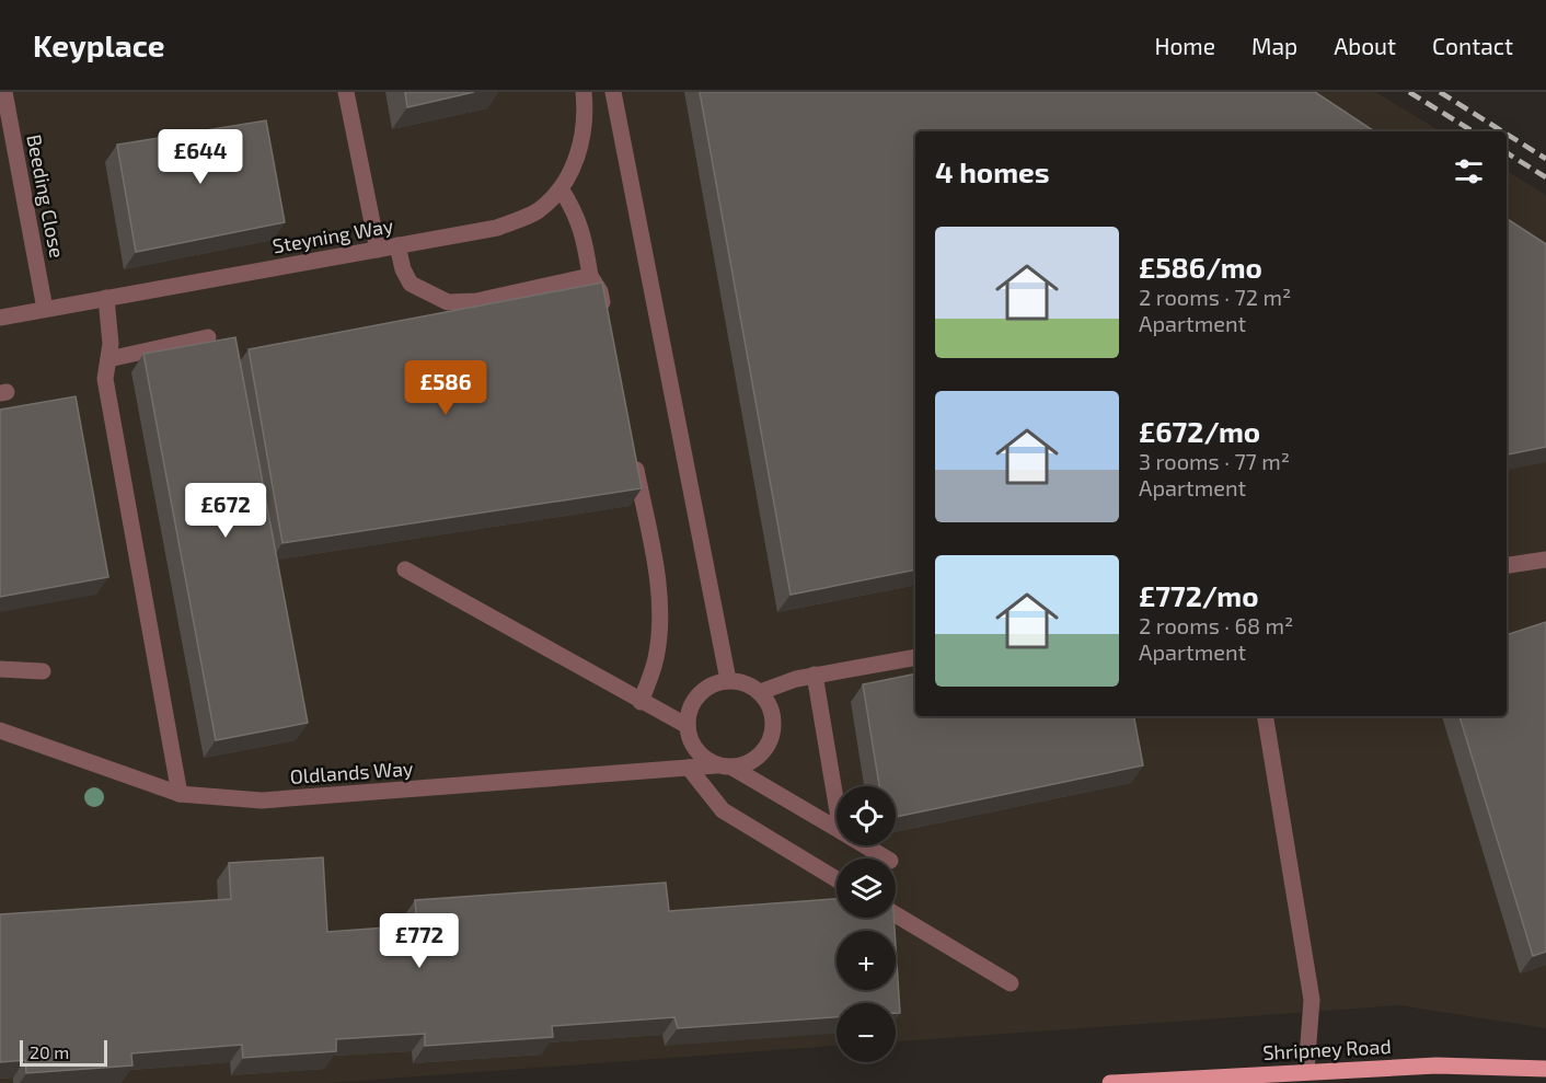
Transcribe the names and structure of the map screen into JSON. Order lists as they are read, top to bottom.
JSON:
{
  "streets": {
    "main road": ["Shripney Road"],
    "lane": ["Beeding Close", "Steyning Way", "Oldlands Way"]
  },
  "crossings": [
    ["Beeding Close", "Steyning Way"]
  ],
  "scale_bar": "20 m",
  "page": {
    "header": "Keyplace",
    "nav": [
      "Home",
      "Map",
      "About",
      "Contact"
    ],
    "price": [
      "£644",
      "£586",
      "£672",
      "£772"
    ],
    "heading": "4 homes",
    "list": [
      {
        "name": "£586/mo",
        "note": "2 rooms · 72 m² · Apartment"
      },
      {
        "name": "£672/mo",
        "note": "3 rooms · 77 m² · Apartment"
      },
      {
        "name": "£772/mo",
        "note": "2 rooms · 68 m² · Apartment"
      }
    ],
    "map_buttons": ["+", "−"],
    "scale": "20 m"
  }
}
